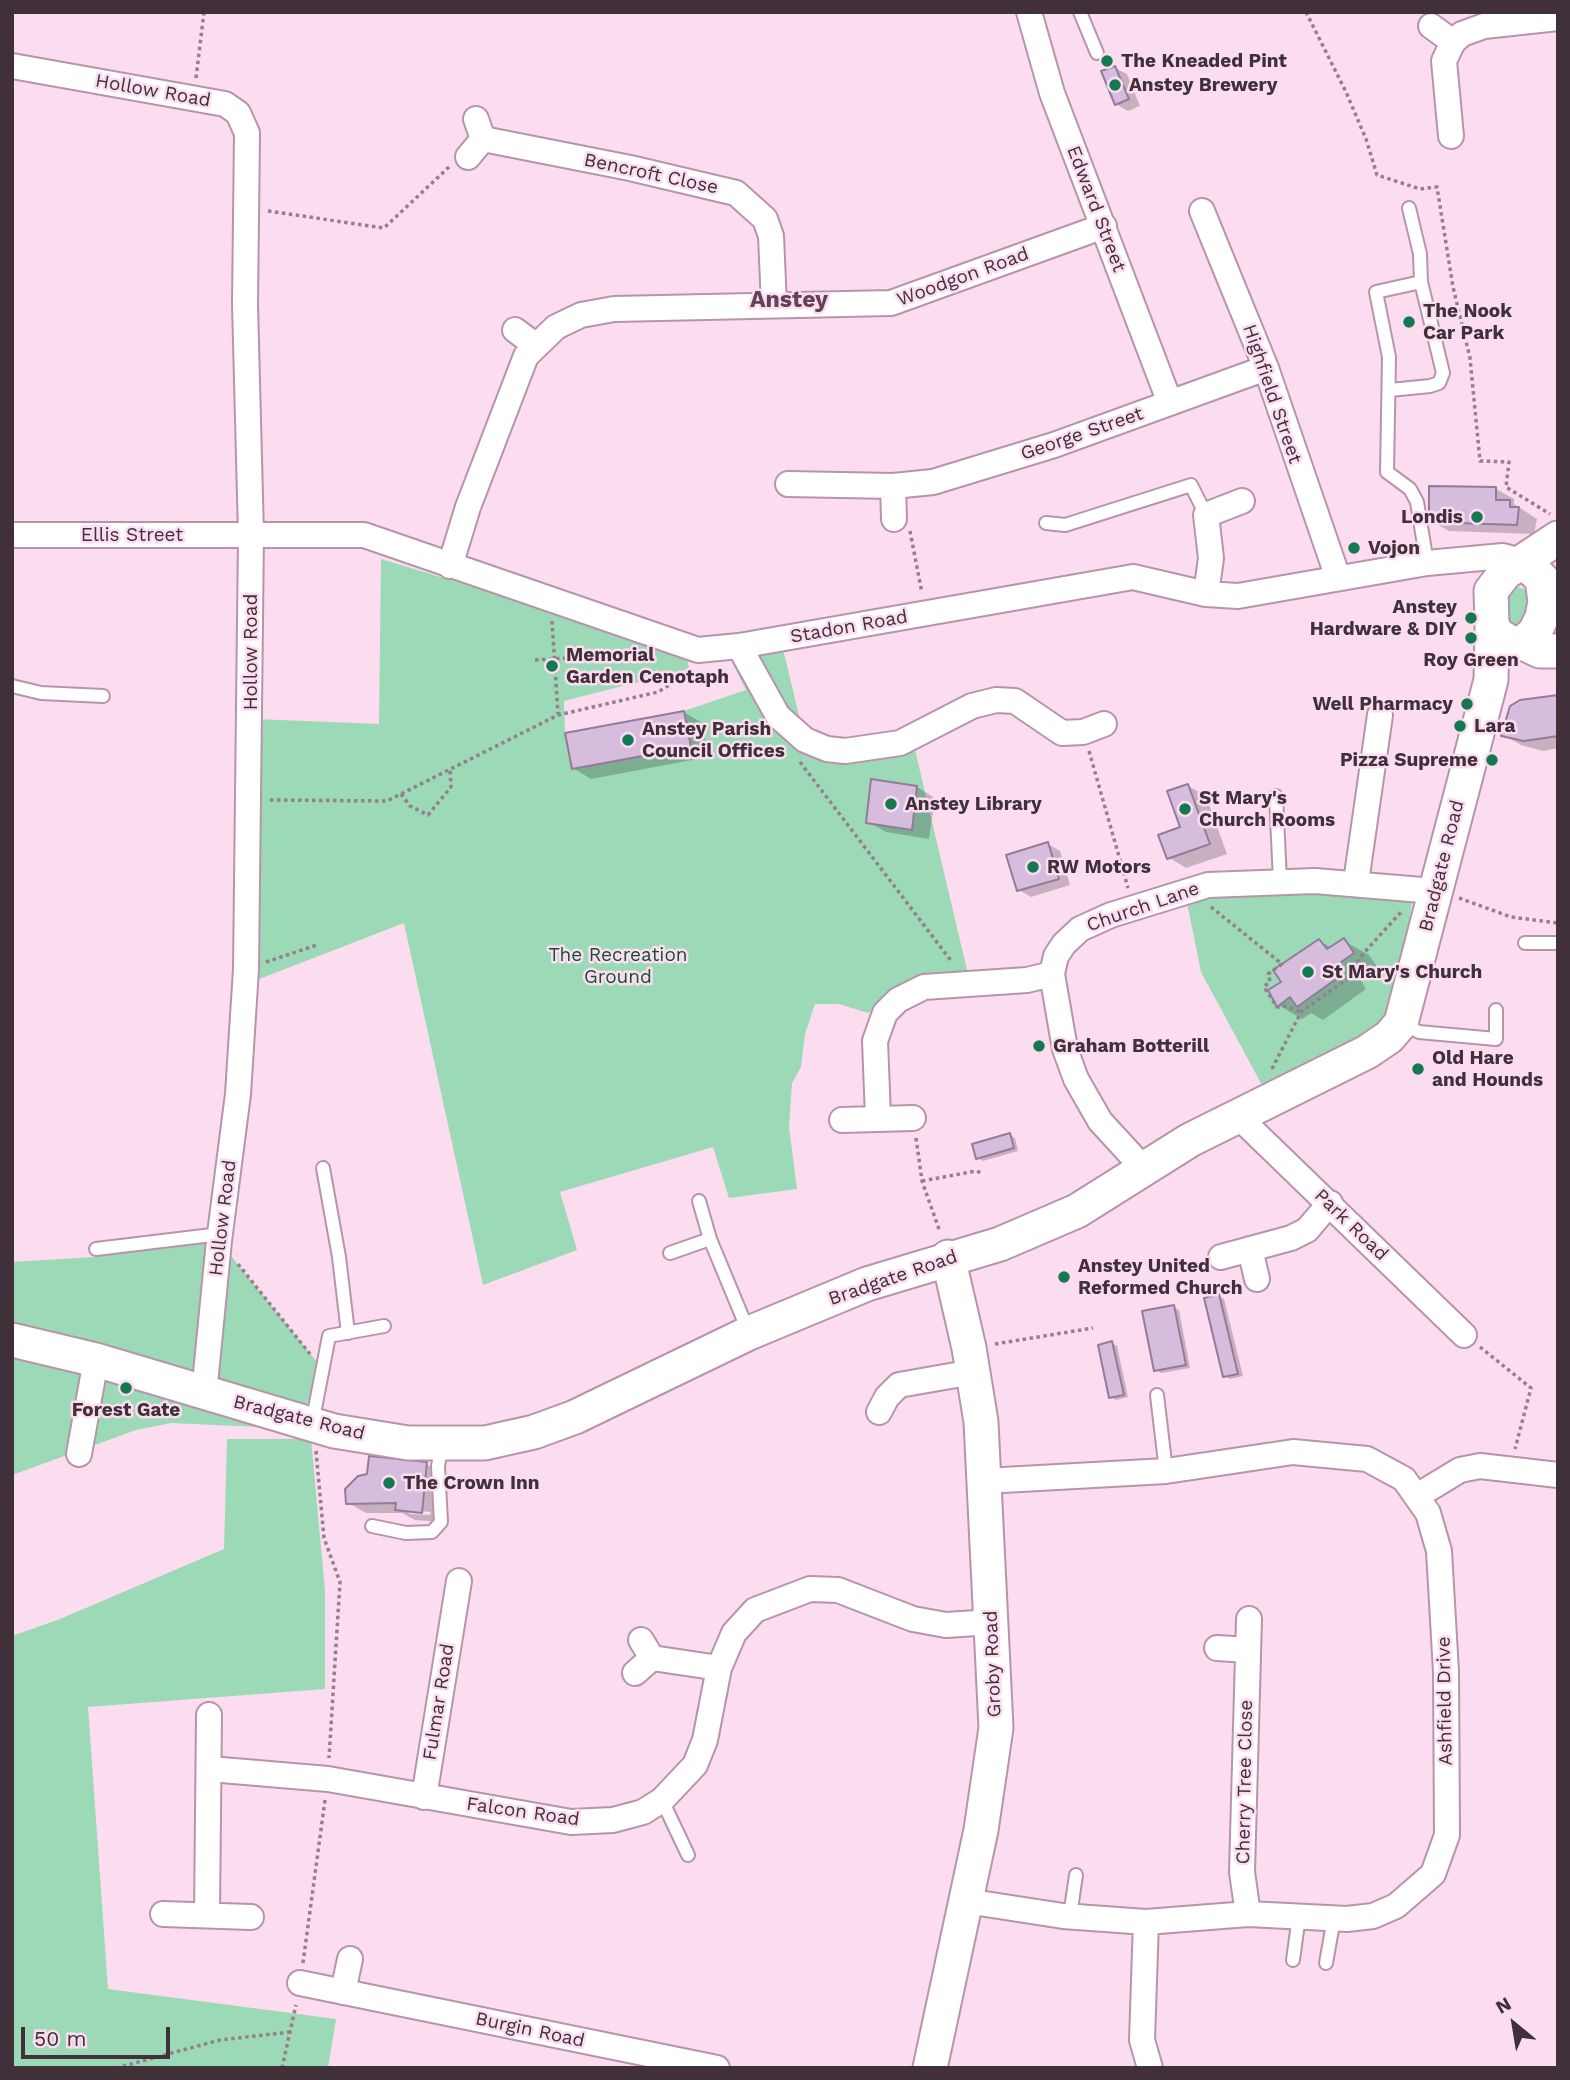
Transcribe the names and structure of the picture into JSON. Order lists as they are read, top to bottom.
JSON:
{
  "streets": {
    "street": [
      "Hollow Road",
      "Bencroft Close",
      "Edward Street",
      "Woodgon Road",
      "Highfield Street",
      "George Street",
      "Ellis Street",
      "Stadon Road",
      "Bradgate Road",
      "Church Lane",
      "Park Road",
      "Groby Road",
      "Ashfield Drive",
      "Fulmar Road",
      "Cherry Tree Close",
      "Falcon Road",
      "Burgin Road"
    ]
  },
  "crossings": [
    ["Hollow Road", "Ellis Street"],
    ["Hollow Road", "Stadon Road"],
    ["Hollow Road", "Bradgate Road"],
    ["Bencroft Close", "Woodgon Road"],
    ["Edward Street", "Woodgon Road"],
    ["Edward Street", "George Street"],
    ["Woodgon Road", "Stadon Road"],
    ["Highfield Street", "George Street"],
    ["Highfield Street", "Stadon Road"],
    ["Ellis Street", "Stadon Road"],
    ["Bradgate Road", "Church Lane"],
    ["Bradgate Road", "Park Road"],
    ["Bradgate Road", "Groby Road"],
    ["Groby Road", "Ashfield Drive"],
    ["Groby Road", "Falcon Road"],
    ["Ashfield Drive", "Cherry Tree Close"],
    ["Fulmar Road", "Falcon Road"]
  ],
  "districts": ["Anstey"],
  "parks": ["The Recreation Ground"],
  "places": [
    "The Kneaded Pint",
    "Anstey Brewery",
    "The Nook Car Park",
    "Londis",
    "Vojon",
    "Anstey Hardware & DIY",
    "Roy Green",
    "Memorial Garden Cenotaph",
    "Well Pharmacy",
    "Lara",
    "Anstey Parish Council Offices",
    "Pizza Supreme",
    "Anstey Library",
    "St Mary's Church Rooms",
    "RW Motors",
    "St Mary's Church",
    "Graham Botterill",
    "Old Hare and Hounds",
    "Anstey United Reformed Church",
    "Forest Gate",
    "The Crown Inn"
  ],
  "scale_bar": "50 m",
  "north": "top left"
}
